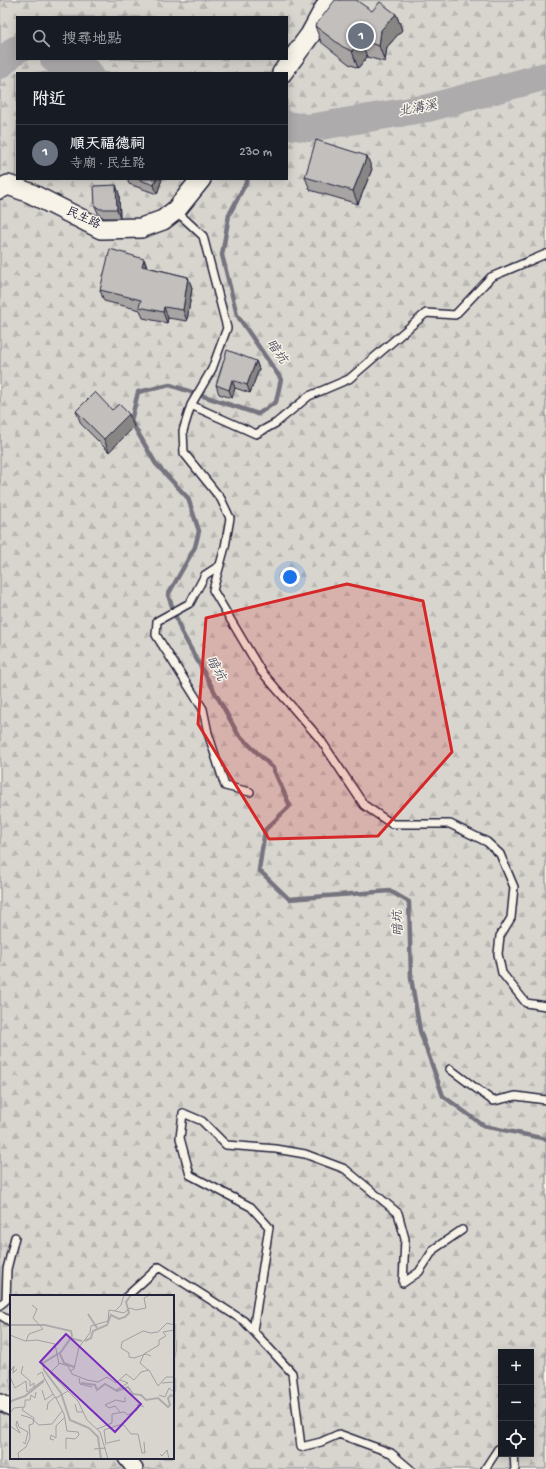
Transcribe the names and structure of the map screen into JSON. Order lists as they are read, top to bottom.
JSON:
{
  "streets": {
    "street": ["民生路"]
  },
  "water": ["北溝溪", "暗坑"],
  "page": {
    "search": "搜尋地點",
    "pins": "1",
    "heading": "附近",
    "list": [
      {
        "mark": "1",
        "name": "順天福德祠",
        "note": "寺廟 · 民生路",
        "value": "230 m"
      }
    ],
    "map_buttons": ["+", "−"]
  }
}
